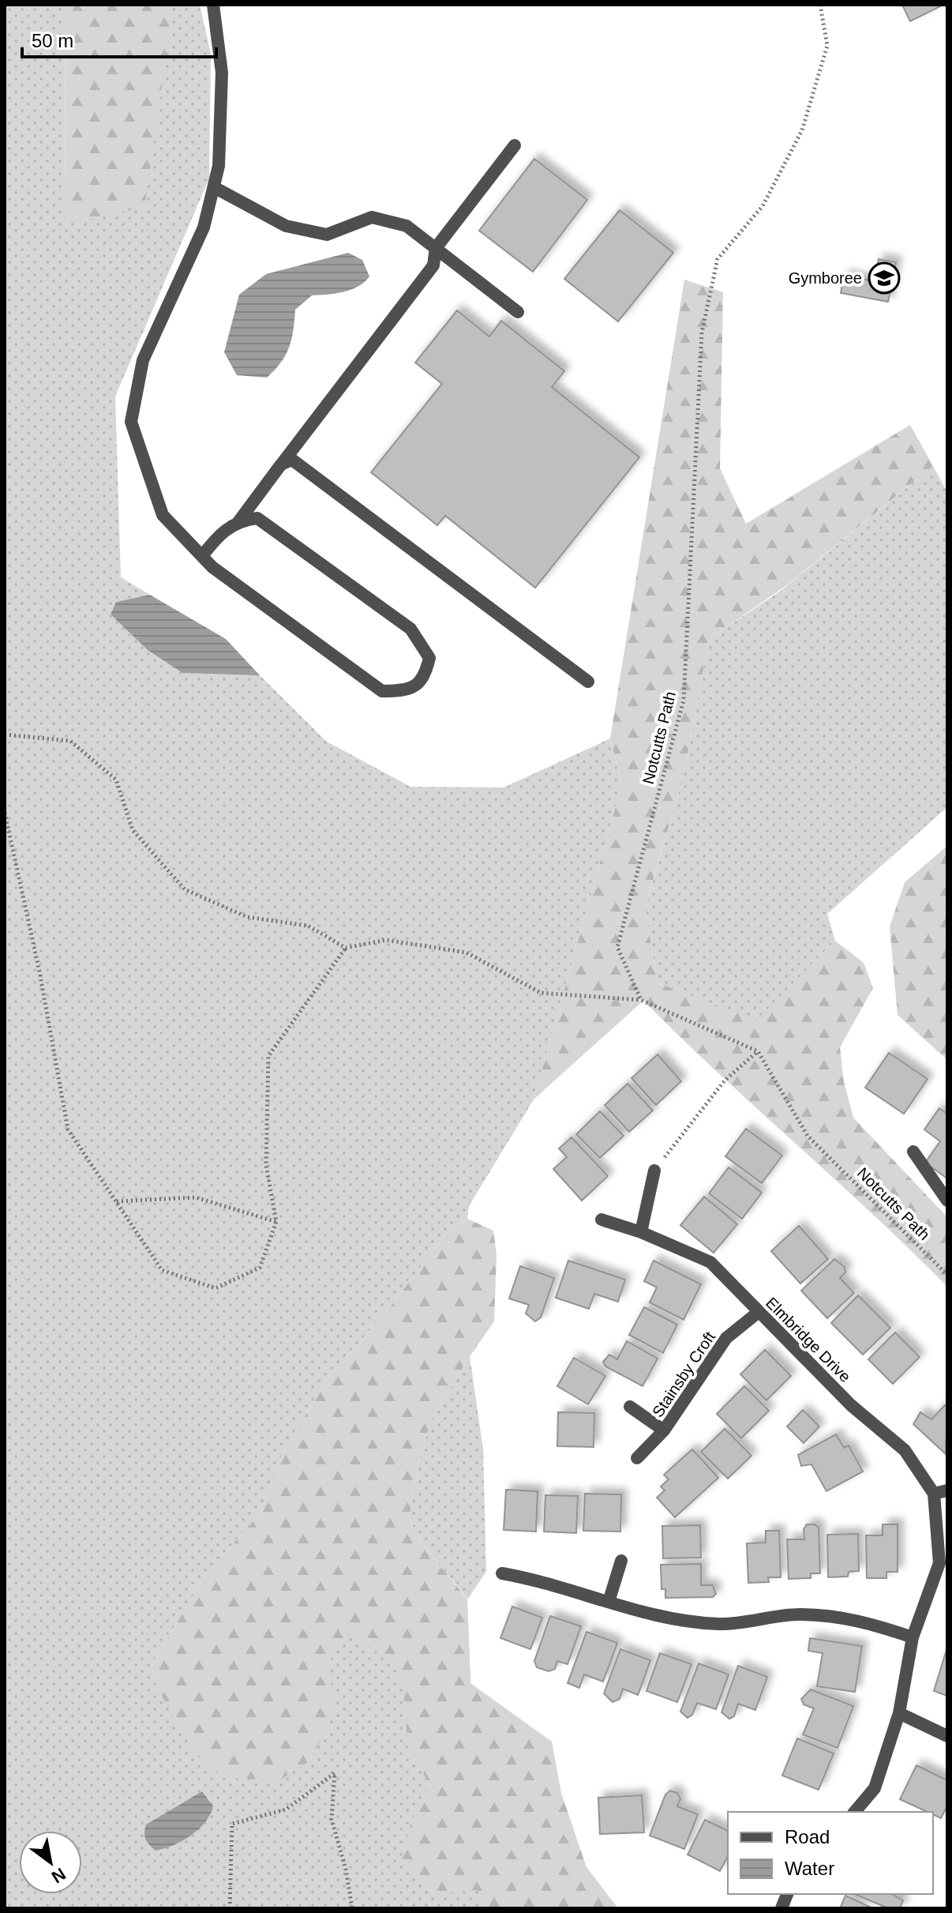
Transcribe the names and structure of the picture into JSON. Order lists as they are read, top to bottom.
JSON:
{
  "streets": {
    "street": ["Elmbridge Drive", "Stainsby Croft"],
    "path": ["Notcutts Path"]
  },
  "crossings": [
    ["Elmbridge Drive", "Stainsby Croft"]
  ],
  "places": {
    "school or university": ["Gymboree"]
  },
  "legend": ["Road", "Water"],
  "scale_bar": "50 m",
  "north": "bottom right"
}
